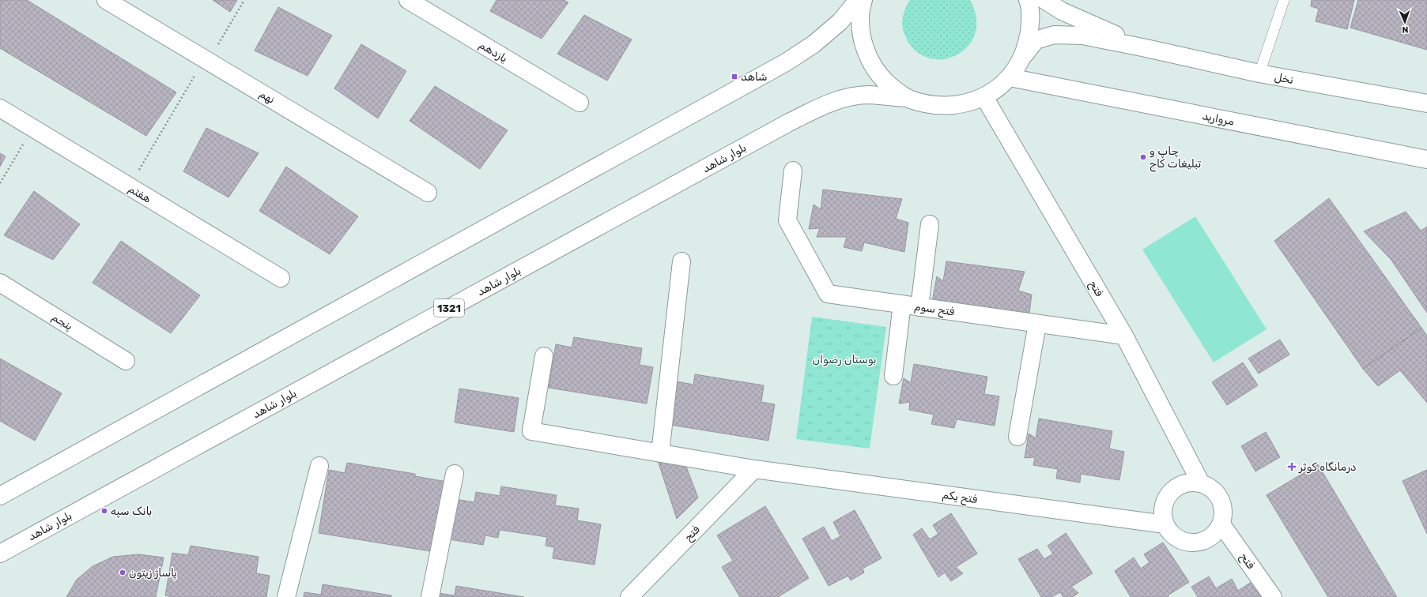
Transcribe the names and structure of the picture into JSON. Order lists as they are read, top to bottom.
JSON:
{
  "streets": {
    "street": [
      "یازدهم",
      "نخل",
      "نهم",
      "مروارید",
      "بلوار شاهد",
      "هفتم",
      "فتح",
      "1321",
      "فتح سوم",
      "پنجم",
      "فتح یکم"
    ]
  },
  "crossings": [
    ["فتح", "فتح سوم"],
    ["فتح", "فتح یکم"]
  ],
  "parks": ["بوستان رضوان"],
  "places": {
    "transit": ["شاهد"],
    "other": ["چاپ و تبلیغات کاج", "بانک سپه", "پاساژ زیتون"],
    "health": ["درمانگاه کوثر"]
  },
  "north": "bottom"
}
